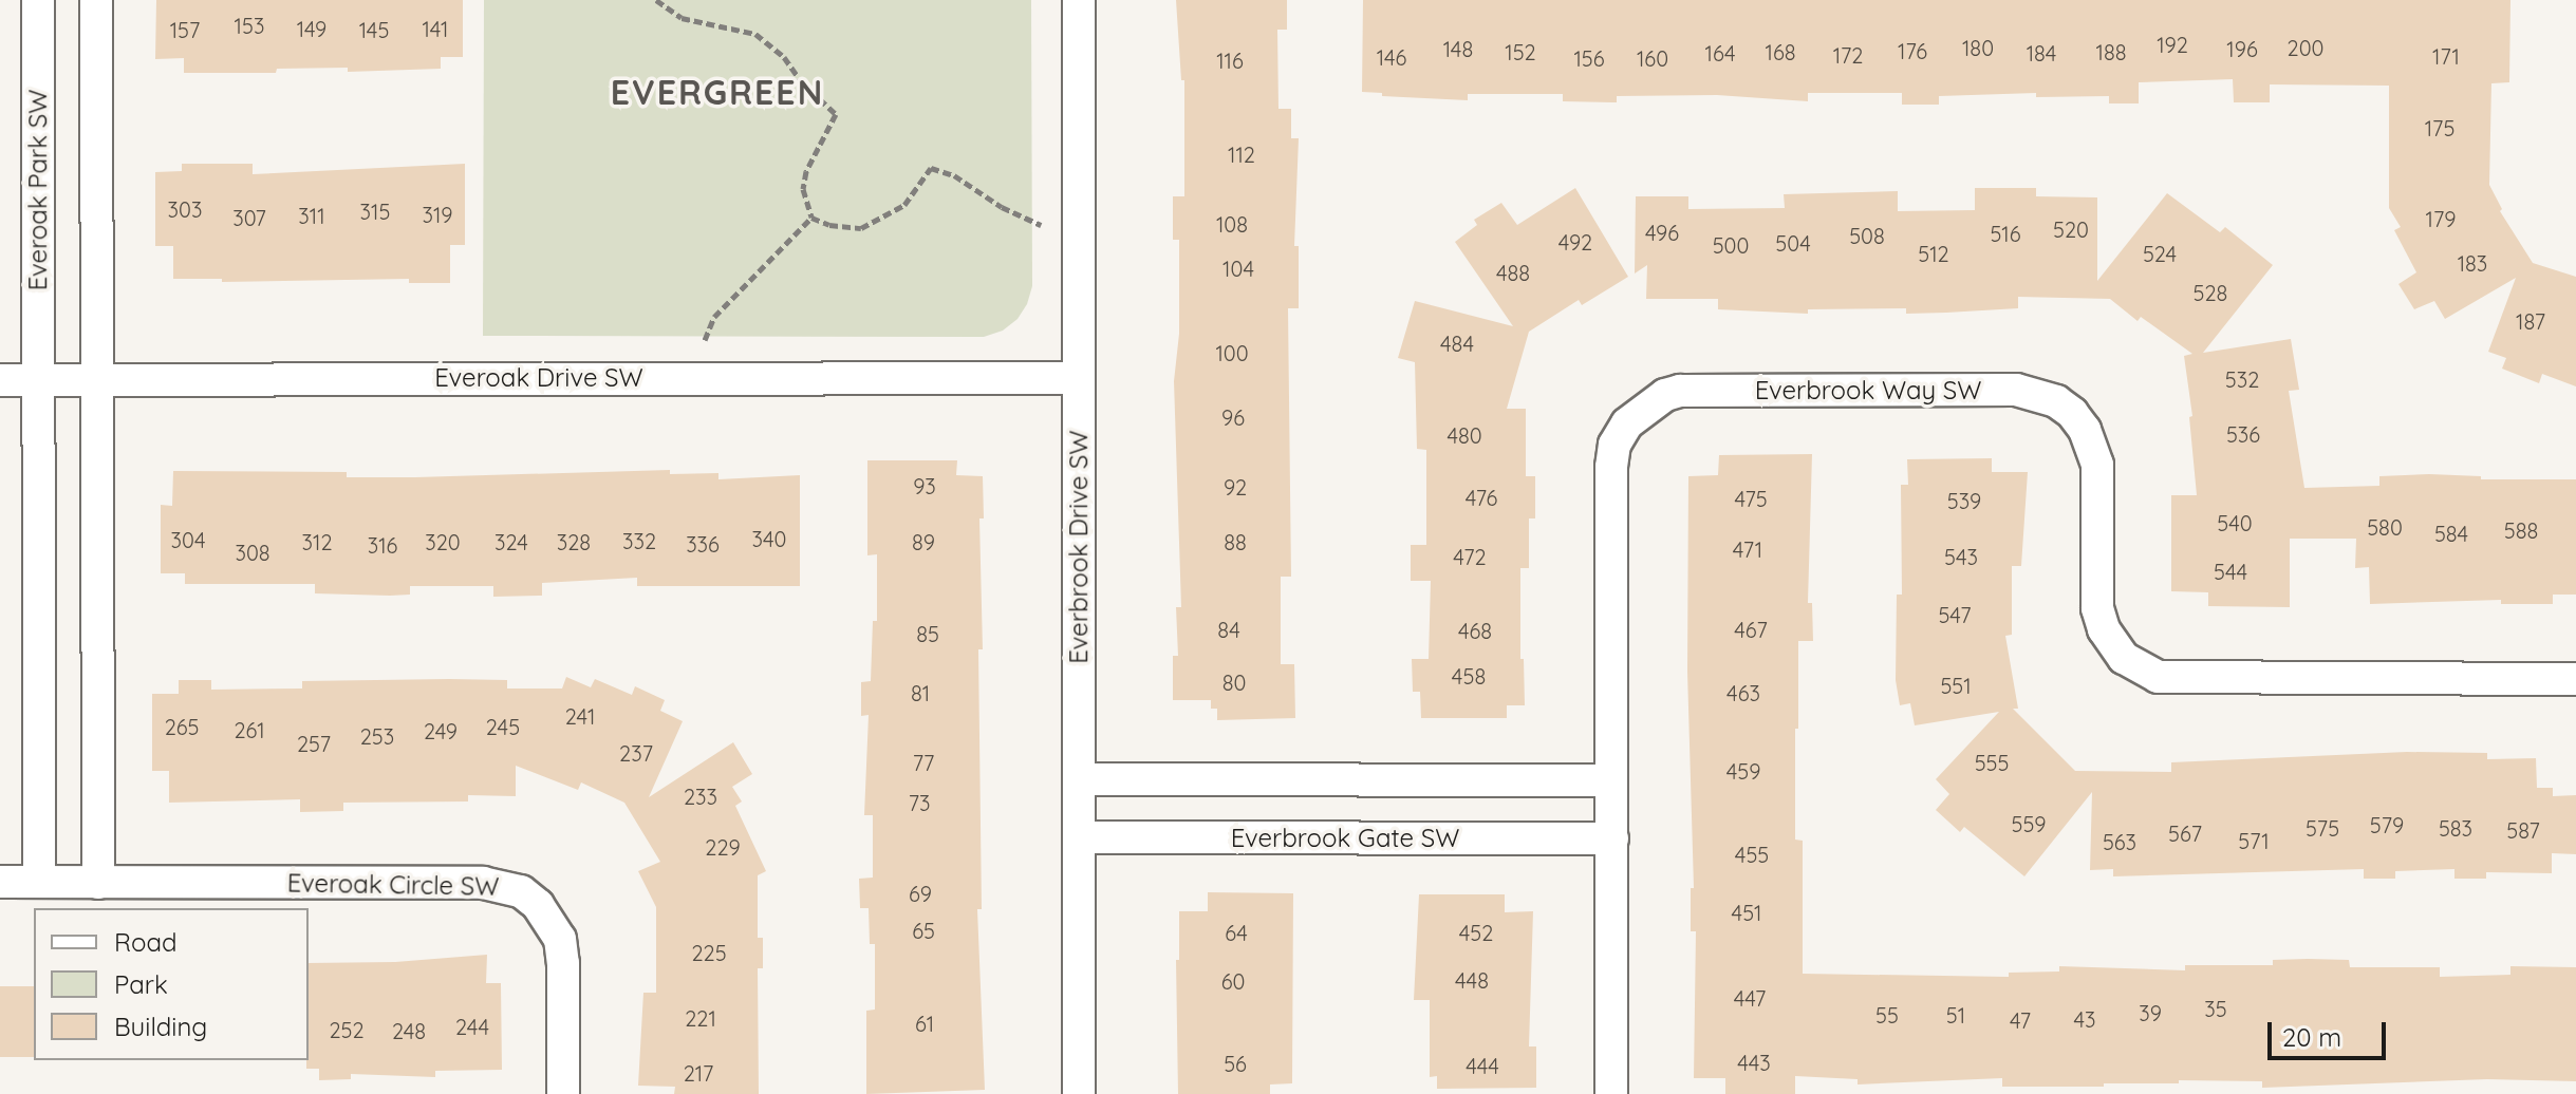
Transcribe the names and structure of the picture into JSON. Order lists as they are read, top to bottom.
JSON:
{
  "streets": {
    "street": [
      "Everoak Park SW",
      "Everoak Drive SW",
      "Everbrook Way SW",
      "Everbrook Drive SW",
      "Everbrook Gate SW",
      "Everoak Circle SW"
    ]
  },
  "crossings": [
    ["Everoak Park SW", "Everoak Drive SW"],
    ["Everoak Drive SW", "Everbrook Drive SW"],
    ["Everbrook Way SW", "Everbrook Gate SW"],
    ["Everbrook Drive SW", "Everbrook Gate SW"]
  ],
  "districts": ["EVERGREEN"],
  "house_numbers": [
    "153",
    "149",
    "141",
    "157",
    "145",
    "192",
    "180",
    "200",
    "148",
    "196",
    "176",
    "152",
    "168",
    "188",
    "164",
    "184",
    "172",
    "171",
    "146",
    "156",
    "160",
    "116",
    "175",
    "112",
    "303",
    "315",
    "319",
    "311",
    "307",
    "179",
    "108",
    "520",
    "496",
    "516",
    "508",
    "492",
    "504",
    "500",
    "512",
    "524",
    "183",
    "104",
    "488",
    "528",
    "187",
    "484",
    "100",
    "532",
    "96",
    "536",
    "480",
    "93",
    "92",
    "476",
    "475",
    "539",
    "540",
    "580",
    "588",
    "584",
    "340",
    "304",
    "332",
    "312",
    "320",
    "324",
    "328",
    "89",
    "88",
    "336",
    "316",
    "471",
    "308",
    "472",
    "543",
    "544",
    "547",
    "84",
    "467",
    "468",
    "85",
    "458",
    "80",
    "551",
    "81",
    "463",
    "241",
    "265",
    "245",
    "261",
    "249",
    "253",
    "257",
    "237",
    "77",
    "555",
    "459",
    "233",
    "73",
    "559",
    "579",
    "575",
    "583",
    "587",
    "567",
    "571",
    "563",
    "229",
    "455",
    "69",
    "451",
    "65",
    "64",
    "452",
    "225",
    "448",
    "60",
    "447",
    "35",
    "39",
    "55",
    "51",
    "221",
    "43",
    "47",
    "61",
    "244",
    "252",
    "248",
    "443",
    "56",
    "444",
    "217"
  ],
  "legend": ["Road", "Park", "Building"],
  "scale_bar": "20 m"
}
